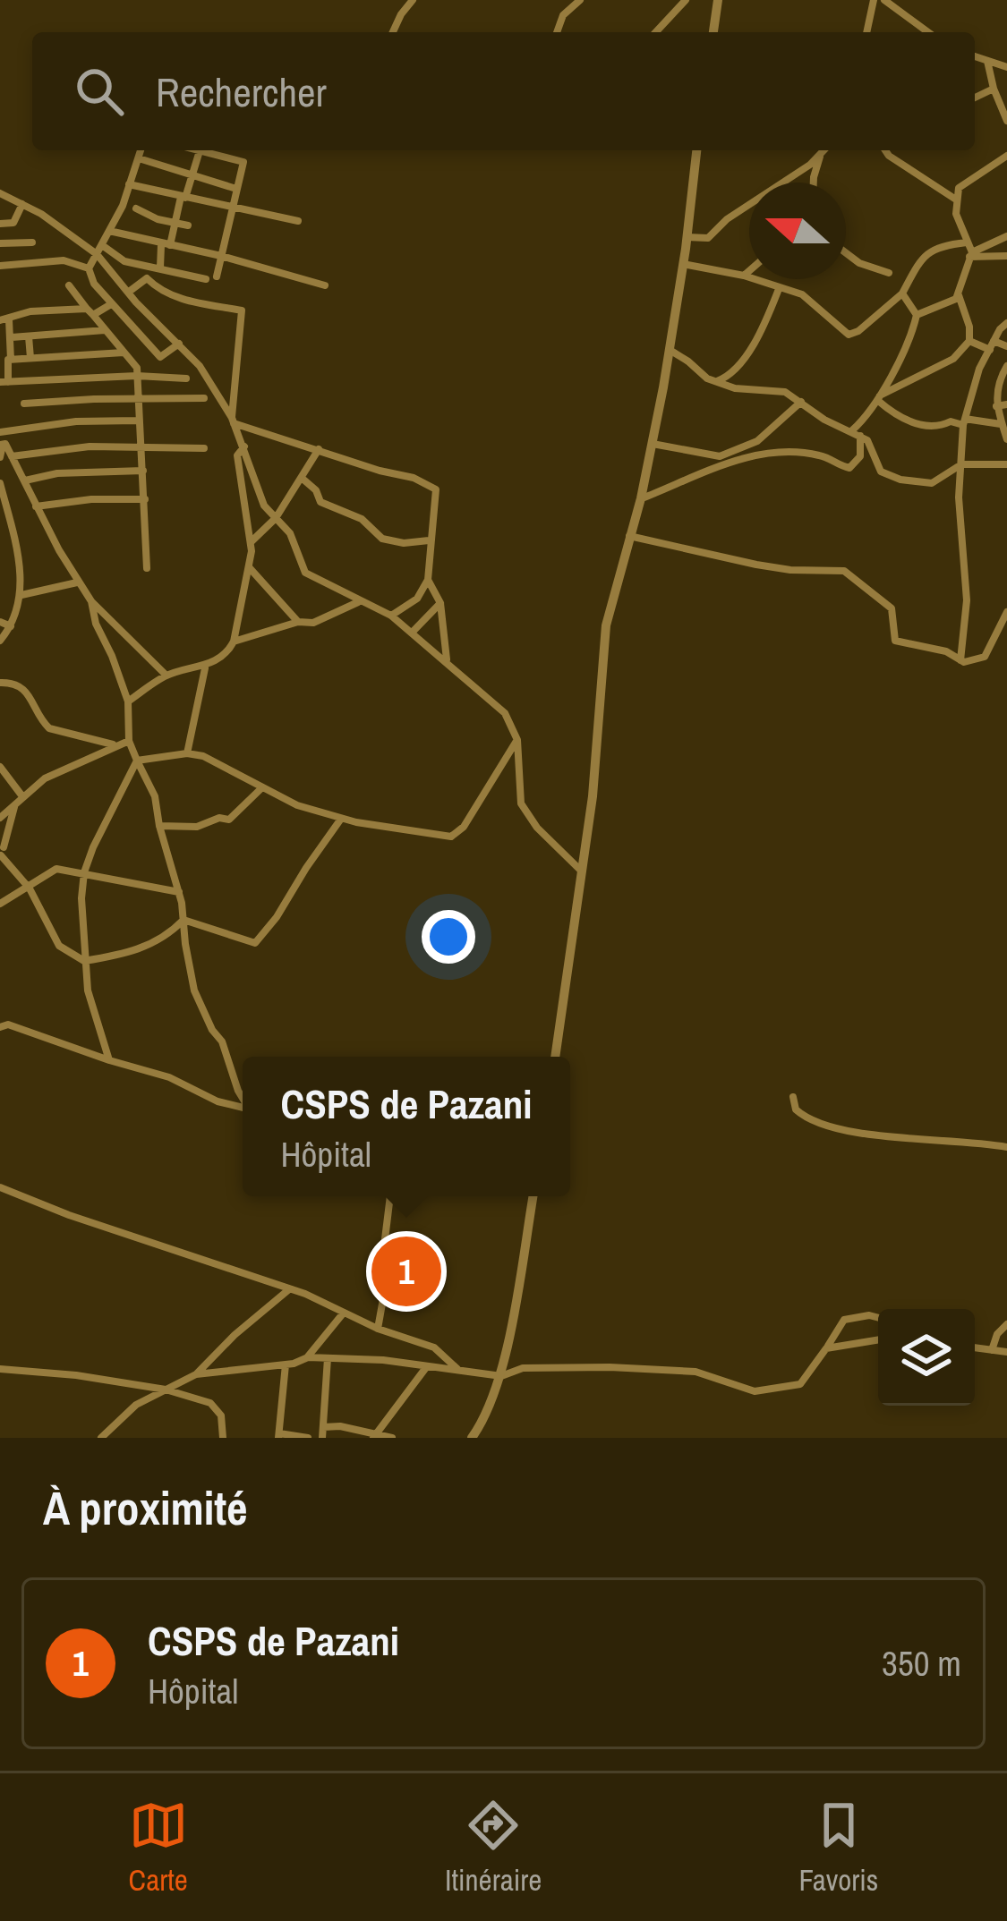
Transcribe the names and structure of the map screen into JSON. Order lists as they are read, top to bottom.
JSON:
{
  "north": "left",
  "page": {
    "search": "Rechercher",
    "popup": ["CSPS de Pazani", "Hôpital"],
    "pins": "1",
    "heading": "À proximité",
    "list": [
      {
        "mark": "1",
        "name": "CSPS de Pazani",
        "note": "Hôpital",
        "value": "350 m"
      }
    ],
    "nav": ["Carte", "Itinéraire", "Favoris"]
  }
}
